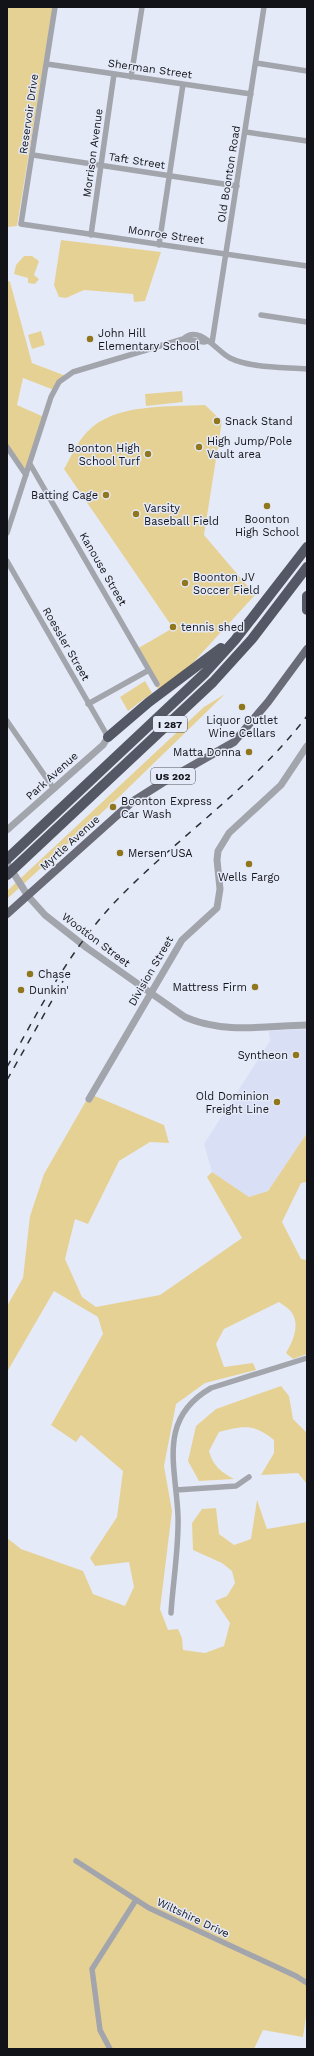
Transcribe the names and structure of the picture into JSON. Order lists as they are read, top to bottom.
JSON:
{
  "streets": {
    "highway": ["I 287"],
    "main road": ["US 202", "Myrtle Avenue"],
    "street": [
      "Sherman Street",
      "Reservoir Drive",
      "Morrison Avenue",
      "Taft Street",
      "Old Boonton Road",
      "Monroe Street",
      "Kanouse Street",
      "Roessler Street",
      "Park Avenue",
      "Wootton Street",
      "Division Street",
      "Wiltshire Drive"
    ]
  },
  "crossings": [
    ["Sherman Street", "Reservoir Drive"],
    ["Sherman Street", "Morrison Avenue"],
    ["Sherman Street", "Old Boonton Road"],
    ["Reservoir Drive", "Taft Street"],
    ["Reservoir Drive", "Monroe Street"],
    ["Morrison Avenue", "Taft Street"],
    ["Morrison Avenue", "Monroe Street"],
    ["Taft Street", "Old Boonton Road"],
    ["Old Boonton Road", "Monroe Street"],
    ["Roessler Street", "Park Avenue"],
    ["I 287", "Wootton Street"],
    ["Myrtle Avenue", "Wootton Street"],
    ["Wootton Street", "Division Street"]
  ],
  "places": [
    "John Hill Elementary School",
    "Snack Stand",
    "High Jump/Pole Vault area",
    "Boonton High School Turf",
    "Batting Cage",
    "Boonton High School",
    "Varsity Baseball Field",
    "Boonton JV Soccer Field",
    "tennis shed",
    "Liquor Outlet Wine Cellars",
    "Matta Donna",
    "Boonton Express Car Wash",
    "Mersen USA",
    "Wells Fargo",
    "Chase",
    "Mattress Firm",
    "Dunkin'",
    "Syntheon",
    "Old Dominion Freight Line"
  ]
}
